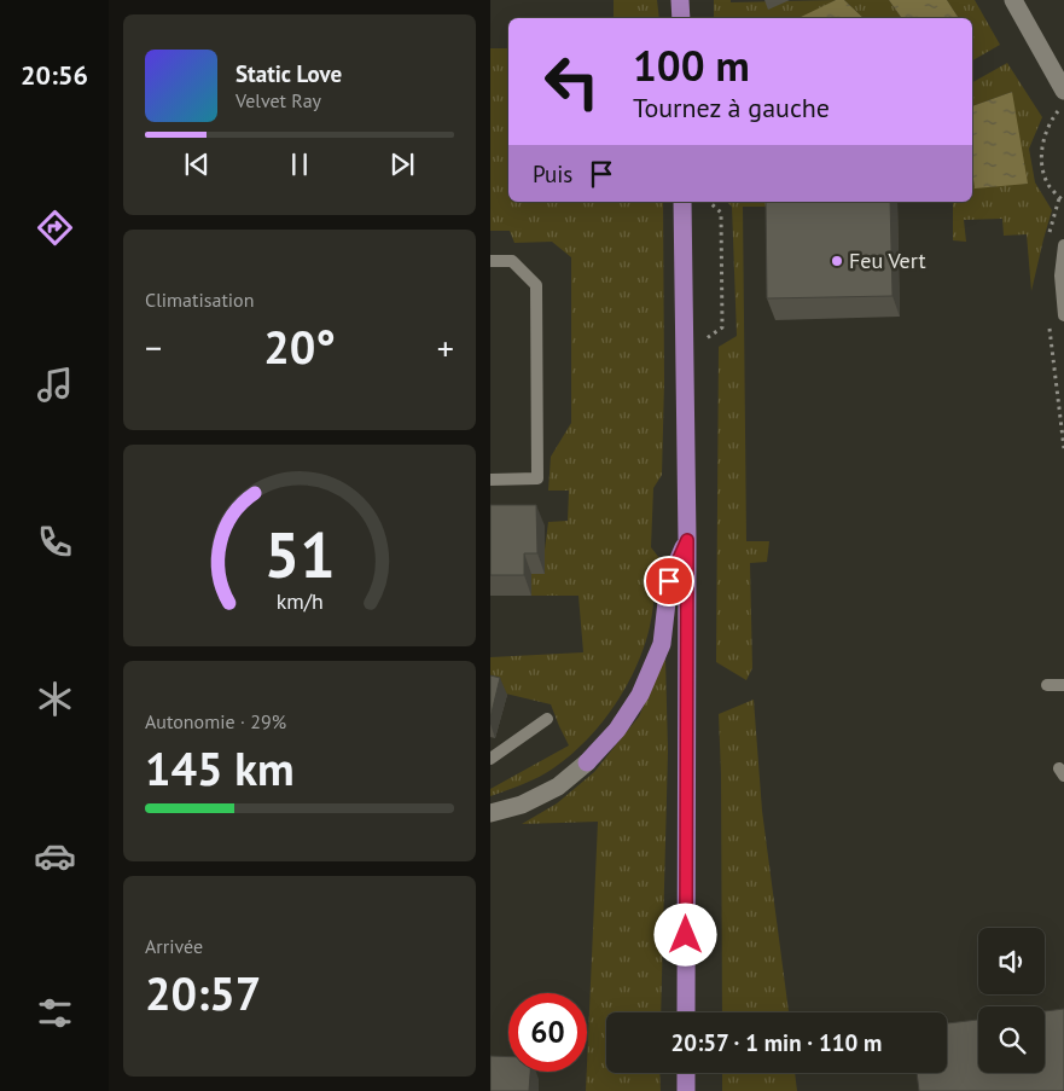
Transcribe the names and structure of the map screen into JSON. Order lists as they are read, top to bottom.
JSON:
{
  "places": ["Feu Vert"],
  "page": {
    "tabs": "20:56",
    "turn": ["100 m", "Tournez à gauche"],
    "song": ["Static Love", "Velvet Ray"],
    "then": "Puis",
    "tile": [
      "Climatisation",
      ["Autonomie · 29%", "145 km"],
      ["Arrivée", "20:57"]
    ],
    "heat": ["−", "20°", "+"],
    "limit": "60",
    "trip": "20:57 · 1 min · 110 m",
    "gauge": ["51", "km/h"]
  }
}
